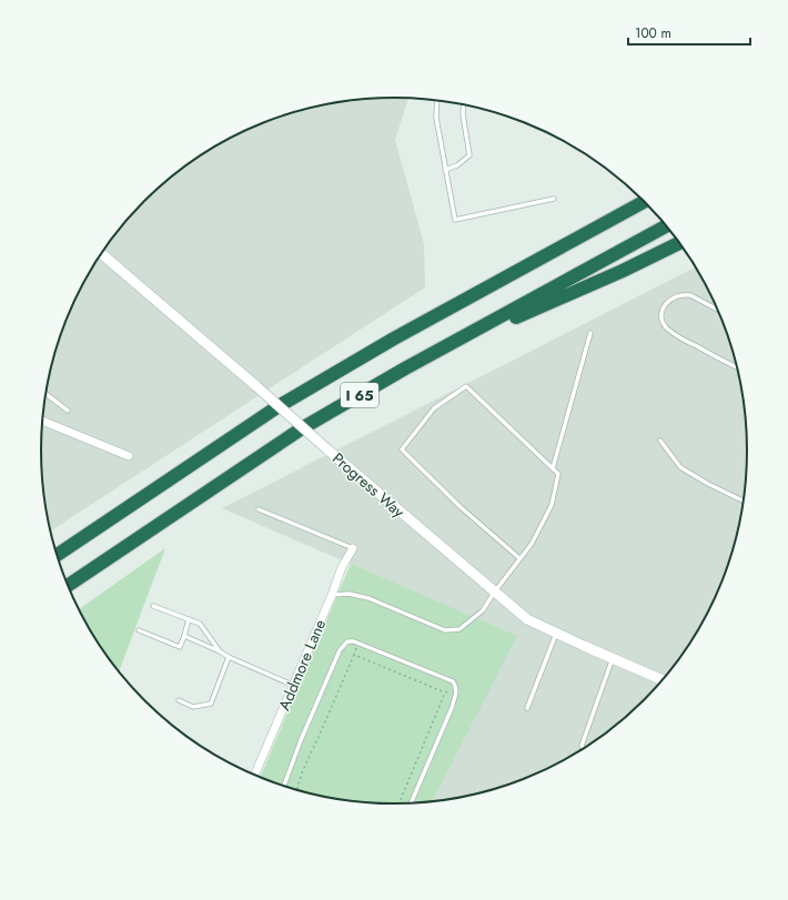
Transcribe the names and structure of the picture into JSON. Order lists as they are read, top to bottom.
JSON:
{
  "streets": {
    "highway": ["I 65"],
    "street": ["Progress Way", "Addmore Lane"]
  },
  "scale_bar": "100 m"
}
